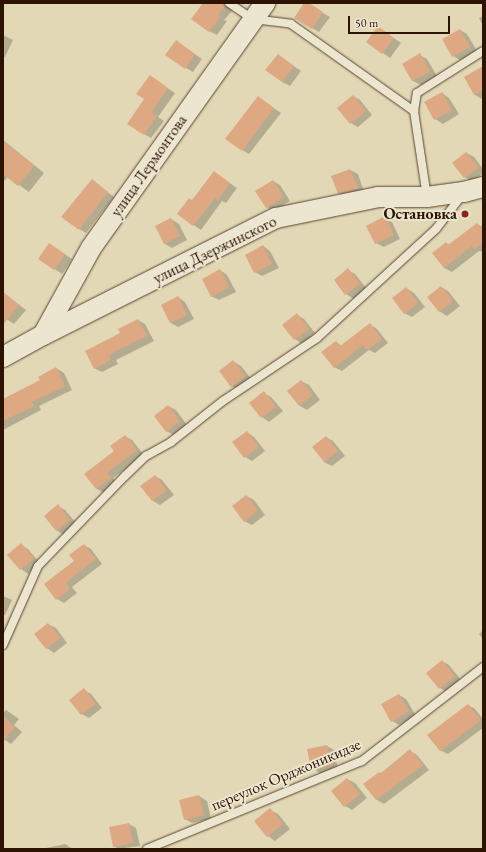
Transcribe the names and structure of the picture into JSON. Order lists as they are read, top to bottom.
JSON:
{
  "streets": {
    "street": ["улица Лермонтова", "улица Дзержинского"],
    "lane": ["переулок Орджоникидзе"]
  },
  "crossings": [
    ["улица Лермонтова", "улица Дзержинского"]
  ],
  "places": ["Остановка"],
  "scale_bar": "50 m"
}
